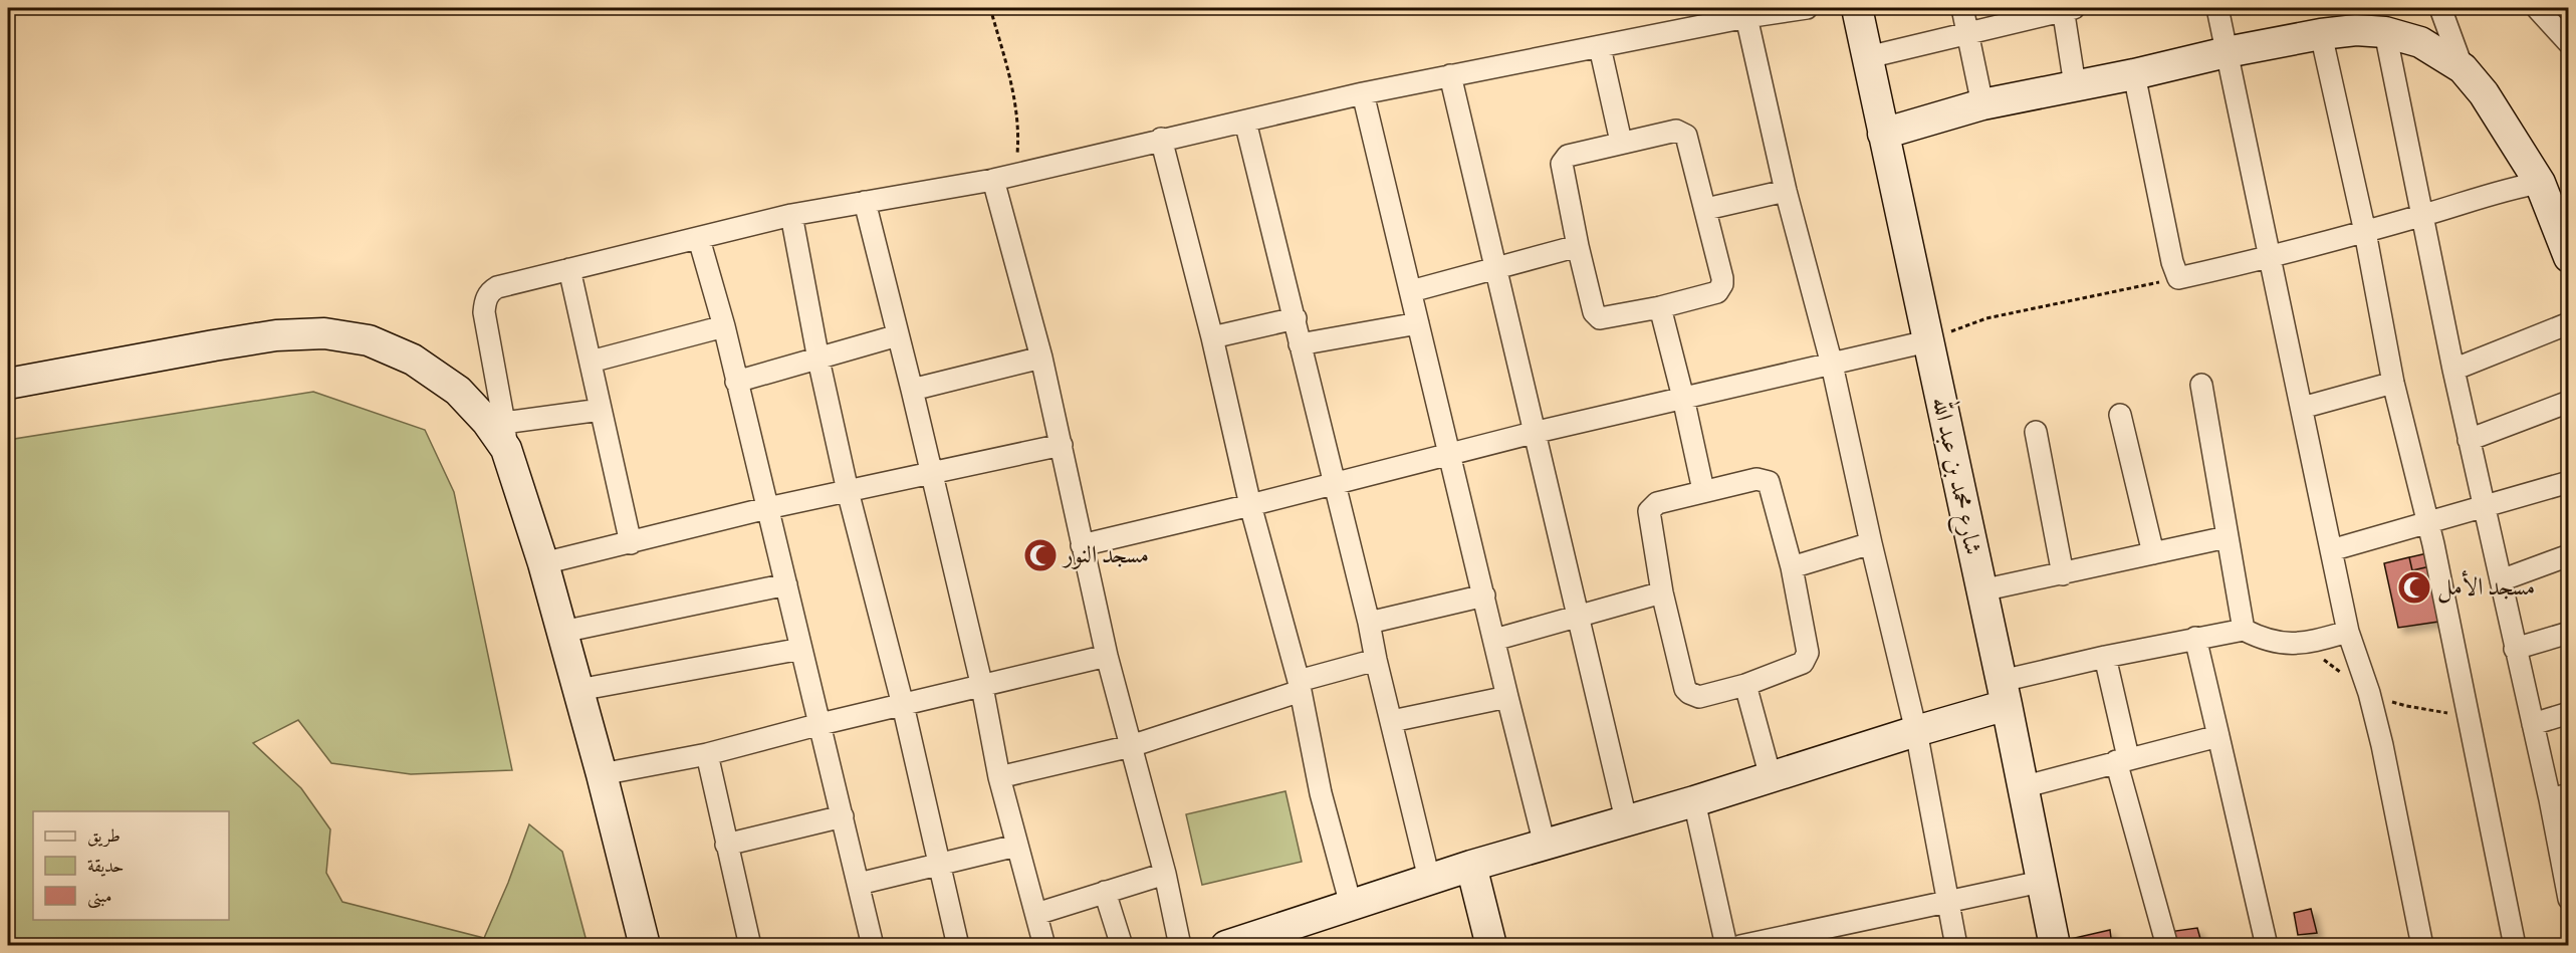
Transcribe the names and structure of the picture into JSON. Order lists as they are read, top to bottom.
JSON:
{
  "streets": {
    "street": ["شارع محمد بن عبد الله"]
  },
  "places": {
    "mosque": ["مسجد النور", "مسجد الأمل"]
  },
  "legend": ["طريق", "حديقة", "مبنى"]
}
